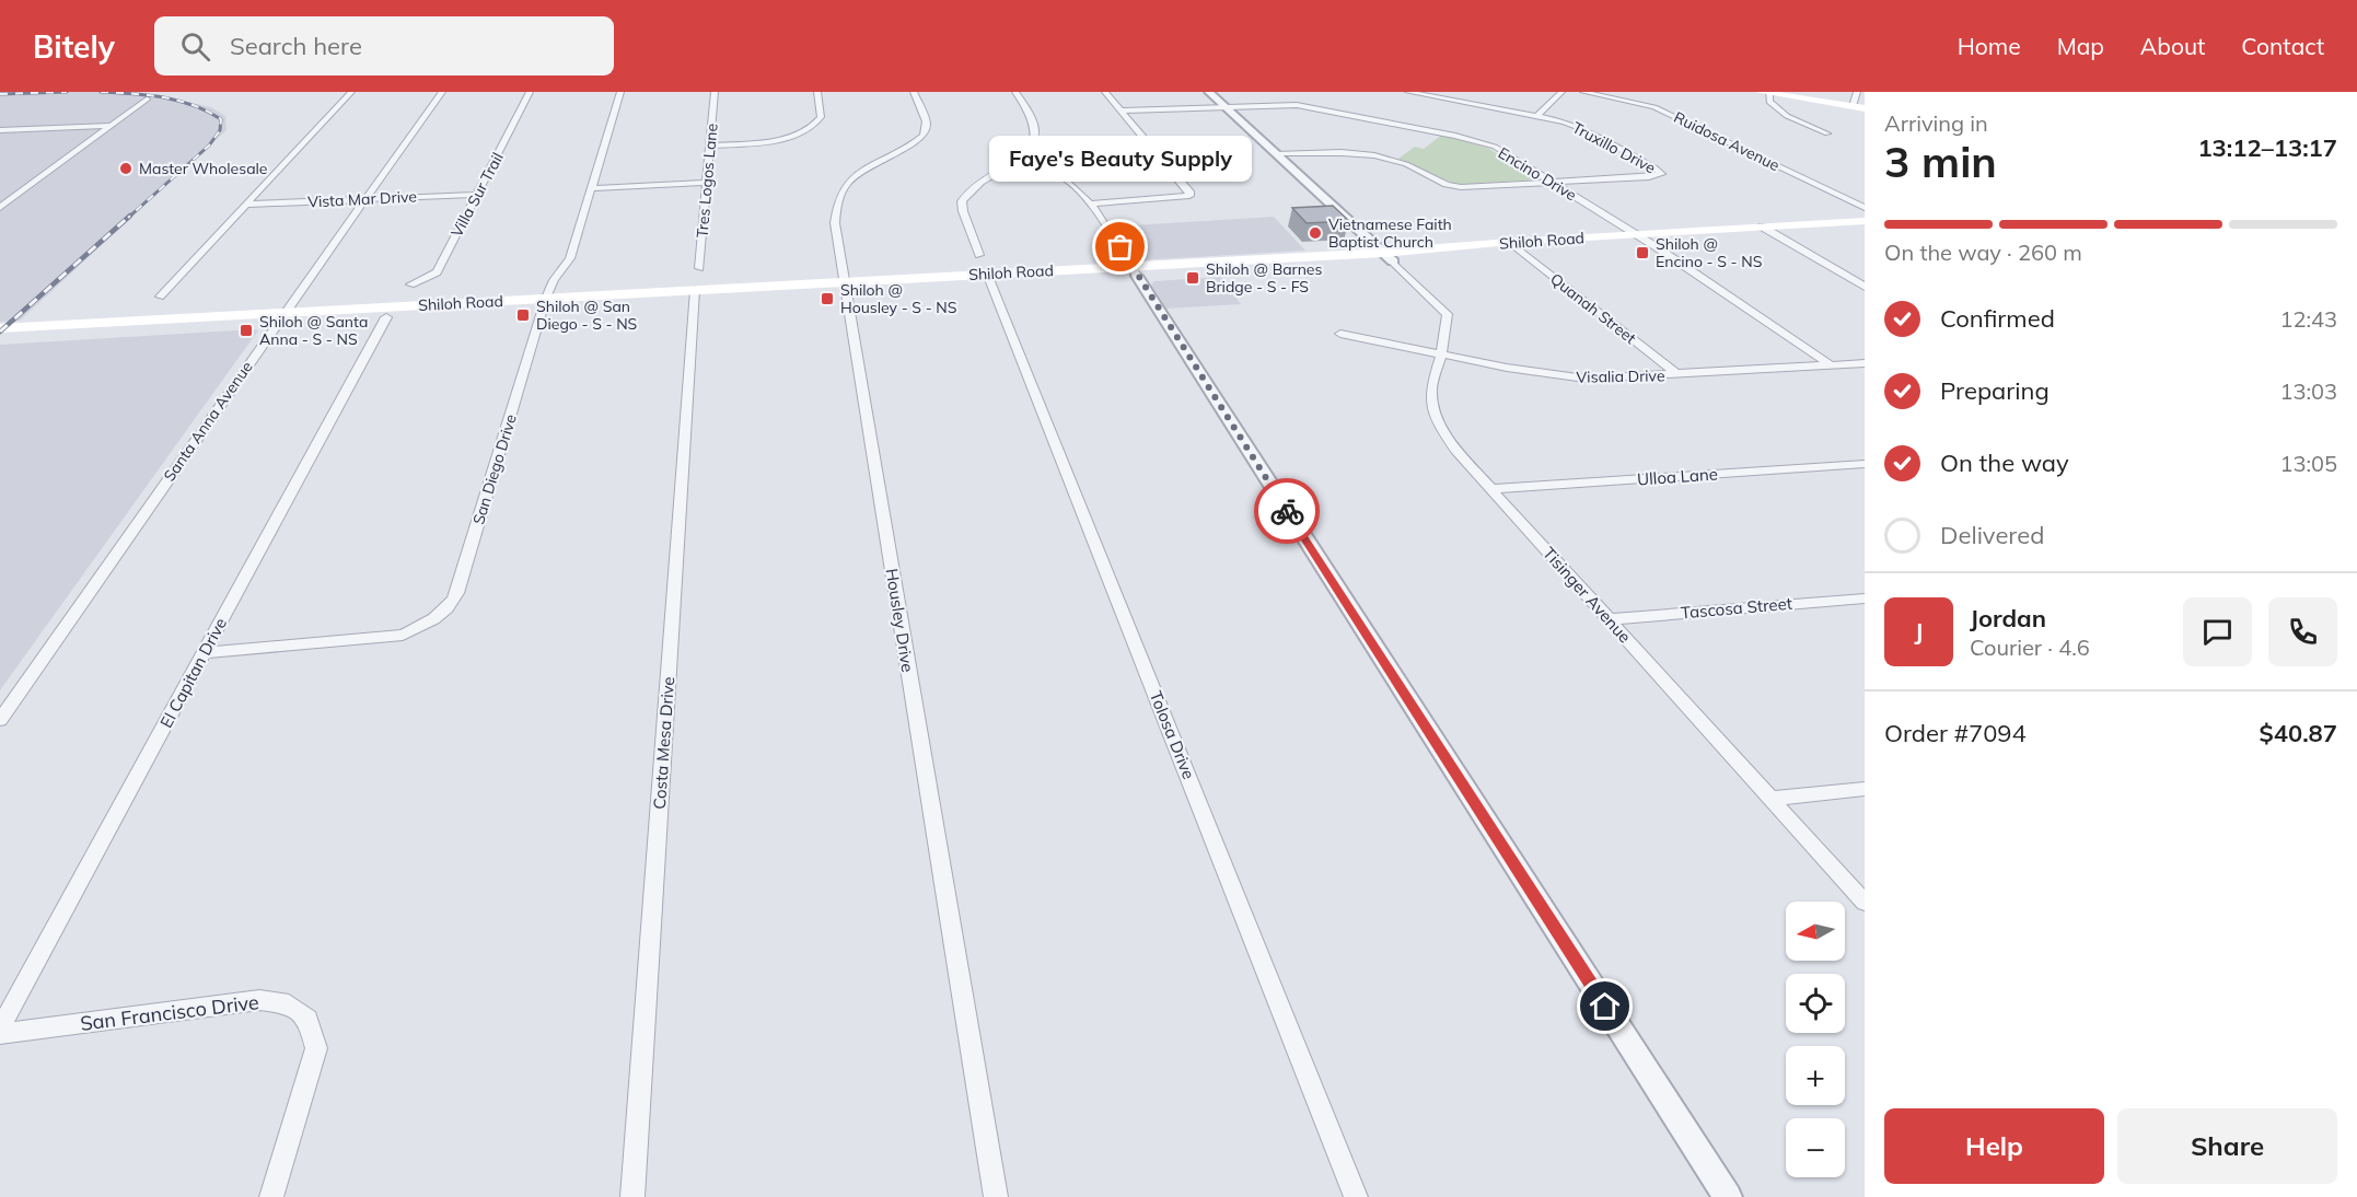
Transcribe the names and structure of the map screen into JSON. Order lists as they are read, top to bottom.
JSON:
{
  "streets": {
    "main road": ["Shiloh Road"],
    "street": [
      "Ruidosa Avenue",
      "Truxillo Drive",
      "Encino Drive",
      "Tres Logos Lane",
      "Villa Sur Trail",
      "Vista Mar Drive",
      "Quanah Street",
      "Visalia Drive",
      "Santa Anna Avenue",
      "San Diego Drive",
      "Ulloa Lane",
      "Tisinger Avenue",
      "Tascosa Street",
      "Housley Drive",
      "El Capitan Drive",
      "Tolosa Drive",
      "Costa Mesa Drive",
      "San Francisco Drive"
    ]
  },
  "crossings": [
    ["Truxillo Drive", "Encino Drive"],
    ["Encino Drive", "Shiloh Road"],
    ["Encino Drive", "Visalia Drive"],
    ["Villa Sur Trail", "Vista Mar Drive"],
    ["Vista Mar Drive", "Santa Anna Avenue"],
    ["Shiloh Road", "Quanah Street"],
    ["Shiloh Road", "Santa Anna Avenue"],
    ["Shiloh Road", "San Diego Drive"],
    ["Shiloh Road", "Tisinger Avenue"],
    ["Shiloh Road", "Housley Drive"],
    ["Shiloh Road", "El Capitan Drive"],
    ["Shiloh Road", "Tolosa Drive"],
    ["Shiloh Road", "Costa Mesa Drive"],
    ["Quanah Street", "Visalia Drive"],
    ["Visalia Drive", "Tisinger Avenue"],
    ["San Diego Drive", "El Capitan Drive"],
    ["Ulloa Lane", "Tisinger Avenue"],
    ["Tisinger Avenue", "Tascosa Street"]
  ],
  "places": {
    "other": ["Master Wholesale", "Vietnamese Faith Baptist Church", "Faye's Beauty Supply"],
    "transit": [
      "Shiloh @ Encino - S - NS",
      "Shiloh @ Barnes Bridge - S - FS",
      "Shiloh @ Housley - S - NS",
      "Shiloh @ San Diego - S - NS",
      "Shiloh @ Santa Anna - S - NS"
    ]
  },
  "north": "left",
  "page": {
    "header": "Bitely",
    "search": "Search here",
    "nav": [
      "Home",
      "Map",
      "About",
      "Contact"
    ],
    "heading": ["3 min", "Arriving in", "13:12–13:17"],
    "panel": [
      "Jordan",
      "Courier · 4.6",
      "Order #7094",
      "$40.87"
    ],
    "bubble": "Faye's Beauty Supply",
    "bar": "On the way · 260 m",
    "list": [
      ["Confirmed", "12:43"],
      ["Preparing", "13:03"],
      ["On the way", "13:05"],
      "Delivered"
    ],
    "round": "J",
    "map_buttons": ["+", "−"],
    "buttons": ["Help", "Share"]
  }
}
